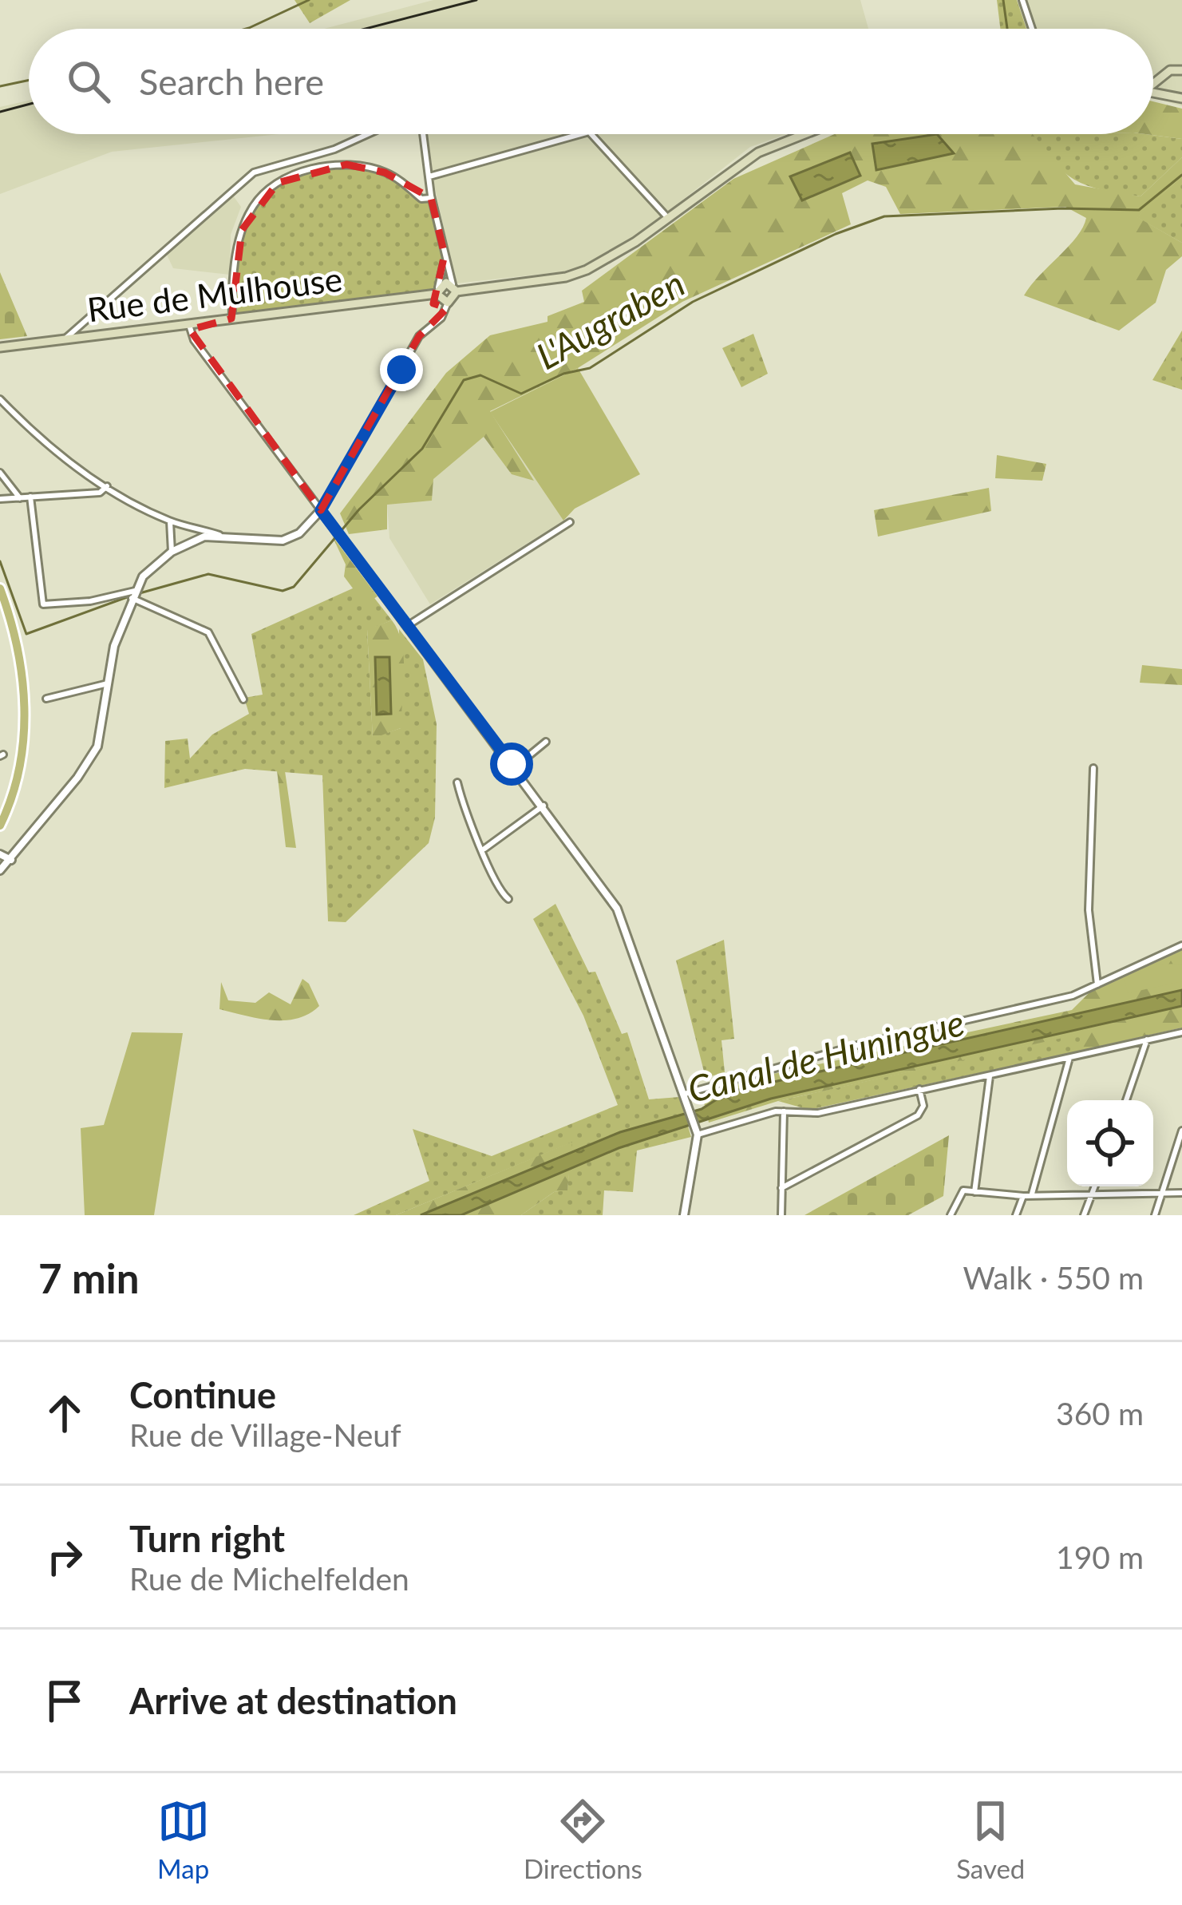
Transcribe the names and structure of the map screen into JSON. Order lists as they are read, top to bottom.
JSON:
{
  "streets": {
    "main road": ["Rue de Mulhouse"]
  },
  "water": ["L'Augraben", "Canal de Huningue"],
  "page": {
    "search": "Search here",
    "heading": ["7 min", "Walk · 550 m"],
    "list": [
      ["Continue", "Rue de Village-Neuf", "360 m"],
      ["Turn right", "Rue de Michelfelden", "190 m"],
      "Arrive at destination"
    ],
    "nav": ["Map", "Directions", "Saved"]
  }
}
